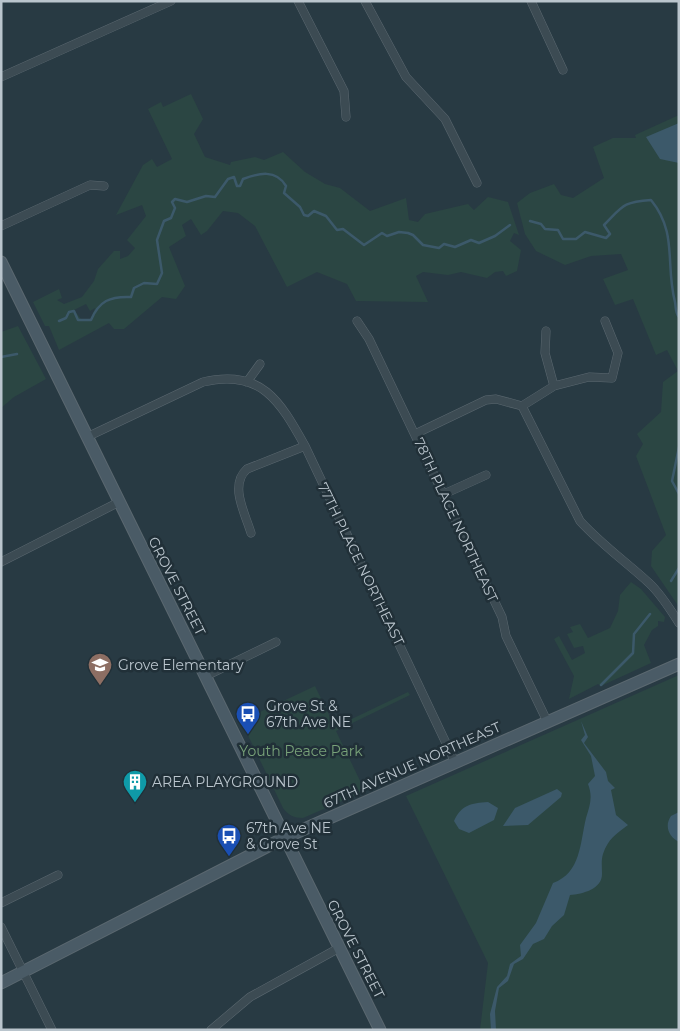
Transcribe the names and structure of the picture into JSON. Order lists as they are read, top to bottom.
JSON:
{
  "streets": {
    "street": [
      "78TH PLACE NORTHEAST",
      "77TH PLACE NORTHEAST",
      "GROVE STREET",
      "67TH AVENUE NORTHEAST"
    ]
  },
  "crossings": [
    ["78TH PLACE NORTHEAST", "67TH AVENUE NORTHEAST"],
    ["77TH PLACE NORTHEAST", "GROVE STREET"],
    ["77TH PLACE NORTHEAST", "67TH AVENUE NORTHEAST"],
    ["GROVE STREET", "67TH AVENUE NORTHEAST"]
  ],
  "parks": ["Youth Peace Park"],
  "places": {
    "school or university": ["Grove Elementary"],
    "bus stop": ["Grove St & 67th Ave NE", "67th Ave NE & Grove St"],
    "building": ["AREA PLAYGROUND"]
  }
}
